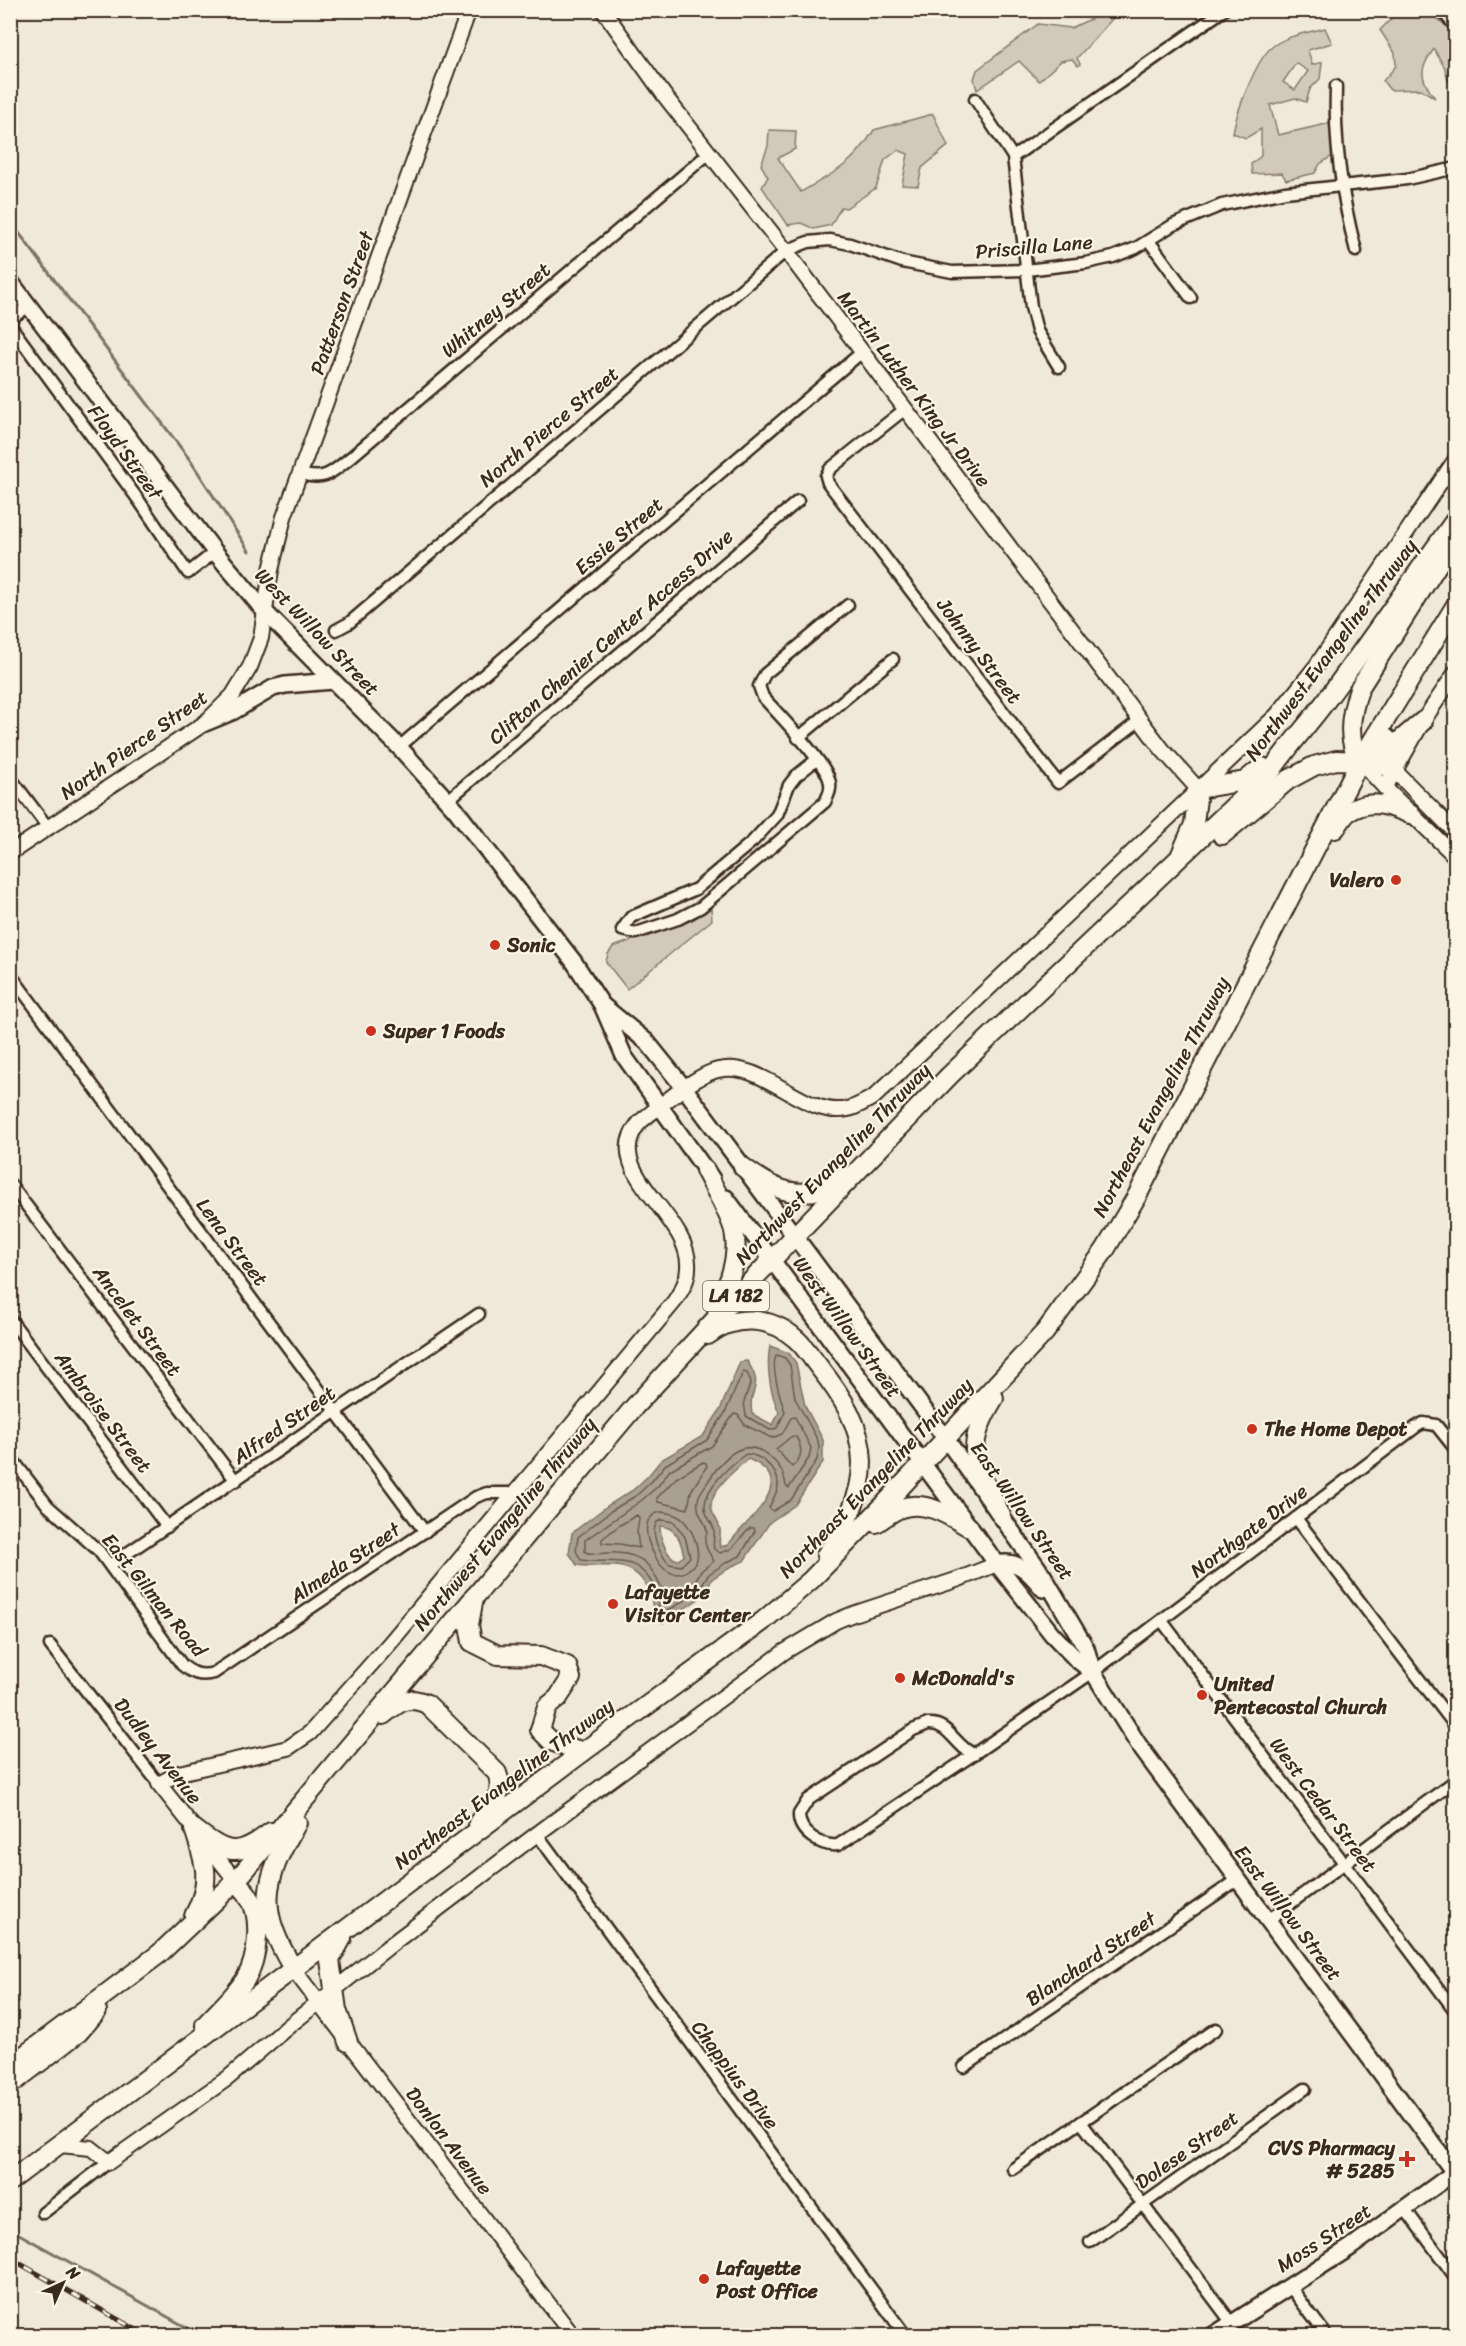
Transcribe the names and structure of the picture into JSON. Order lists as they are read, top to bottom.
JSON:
{
  "streets": {
    "highway": ["Northwest Evangeline Thruway", "Northeast Evangeline Thruway", "LA 182"],
    "main road": ["West Willow Street", "East Willow Street", "Moss Street"],
    "street": [
      "Priscilla Lane",
      "Patterson Street",
      "Whitney Street",
      "Martin Luther King Jr Drive",
      "North Pierce Street",
      "Floyd Street",
      "Essie Street",
      "Clifton Chenier Center Access Drive",
      "Johnny Street",
      "Lena Street",
      "Ancelet Street",
      "Ambroise Street",
      "Alfred Street",
      "Northgate Drive",
      "Almeda Street",
      "East Gilman Road",
      "Dudley Avenue",
      "West Cedar Street",
      "Blanchard Street",
      "Chappius Drive",
      "Donlon Avenue",
      "Dolese Street"
    ]
  },
  "crossings": [
    ["Priscilla Lane", "Martin Luther King Jr Drive"],
    ["Priscilla Lane", "North Pierce Street"],
    ["Patterson Street", "Whitney Street"],
    ["Patterson Street", "North Pierce Street"],
    ["Patterson Street", "West Willow Street"],
    ["Whitney Street", "Martin Luther King Jr Drive"],
    ["Martin Luther King Jr Drive", "North Pierce Street"],
    ["Martin Luther King Jr Drive", "Essie Street"],
    ["Martin Luther King Jr Drive", "Northwest Evangeline Thruway"],
    ["Martin Luther King Jr Drive", "Johnny Street"],
    ["North Pierce Street", "West Willow Street"],
    ["Floyd Street", "West Willow Street"],
    ["Essie Street", "West Willow Street"],
    ["West Willow Street", "Clifton Chenier Center Access Drive"],
    ["West Willow Street", "Northwest Evangeline Thruway"],
    ["West Willow Street", "Northeast Evangeline Thruway"],
    ["West Willow Street", "East Willow Street"],
    ["Northwest Evangeline Thruway", "Almeda Street"],
    ["Northwest Evangeline Thruway", "Dudley Avenue"],
    ["Northeast Evangeline Thruway", "East Willow Street"],
    ["Northeast Evangeline Thruway", "Donlon Avenue"],
    ["Lena Street", "Alfred Street"],
    ["Lena Street", "Almeda Street"],
    ["Ancelet Street", "Alfred Street"],
    ["Ambroise Street", "Alfred Street"],
    ["Alfred Street", "East Gilman Road"],
    ["East Willow Street", "Northgate Drive"],
    ["East Willow Street", "Blanchard Street"],
    ["East Willow Street", "Moss Street"],
    ["Northgate Drive", "West Cedar Street"],
    ["Almeda Street", "East Gilman Road"]
  ],
  "places": {
    "other": [
      "Valero",
      "Sonic",
      "Super 1 Foods",
      "The Home Depot",
      "Lafayette Visitor Center",
      "McDonald's",
      "United Pentecostal Church",
      "Lafayette Post Office"
    ],
    "health": ["CVS Pharmacy # 5285"]
  },
  "north": "top right"
}
